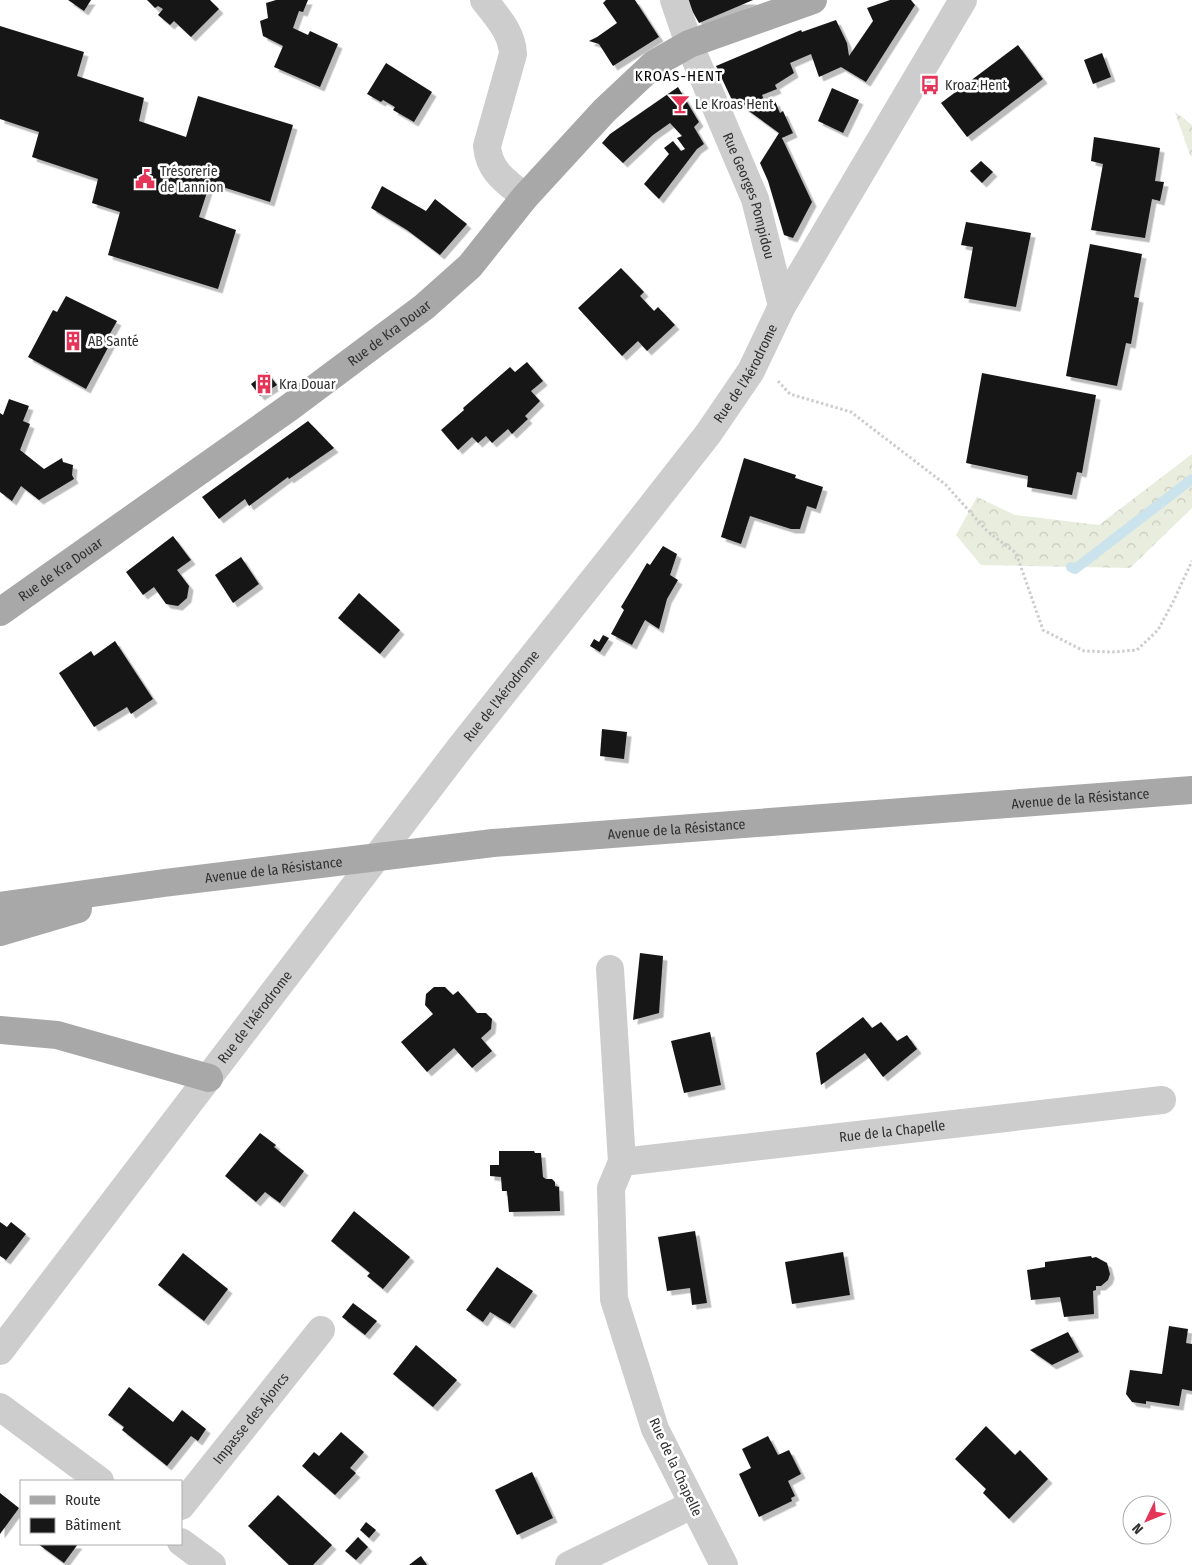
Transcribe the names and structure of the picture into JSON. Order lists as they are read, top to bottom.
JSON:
{
  "streets": {
    "main road": ["Rue de Kra Douar", "Avenue de la Résistance"],
    "street": [
      "Rue Georges Pompidou",
      "Rue de l'Aérodrome",
      "Rue de la Chapelle",
      "Impasse des Ajoncs"
    ]
  },
  "crossings": [
    ["Rue Georges Pompidou", "Rue de Kra Douar"],
    ["Rue Georges Pompidou", "Rue de l'Aérodrome"]
  ],
  "districts": ["KROAS-HENT"],
  "places": {
    "bus stop": ["Kroaz Hent"],
    "bar": ["Le Kroas Hent"],
    "public building": ["Trésorerie de Lannion"],
    "building": ["AB Santé", "Kra Douar"]
  },
  "legend": ["Route", "Bâtiment"],
  "north": "bottom left"
}
